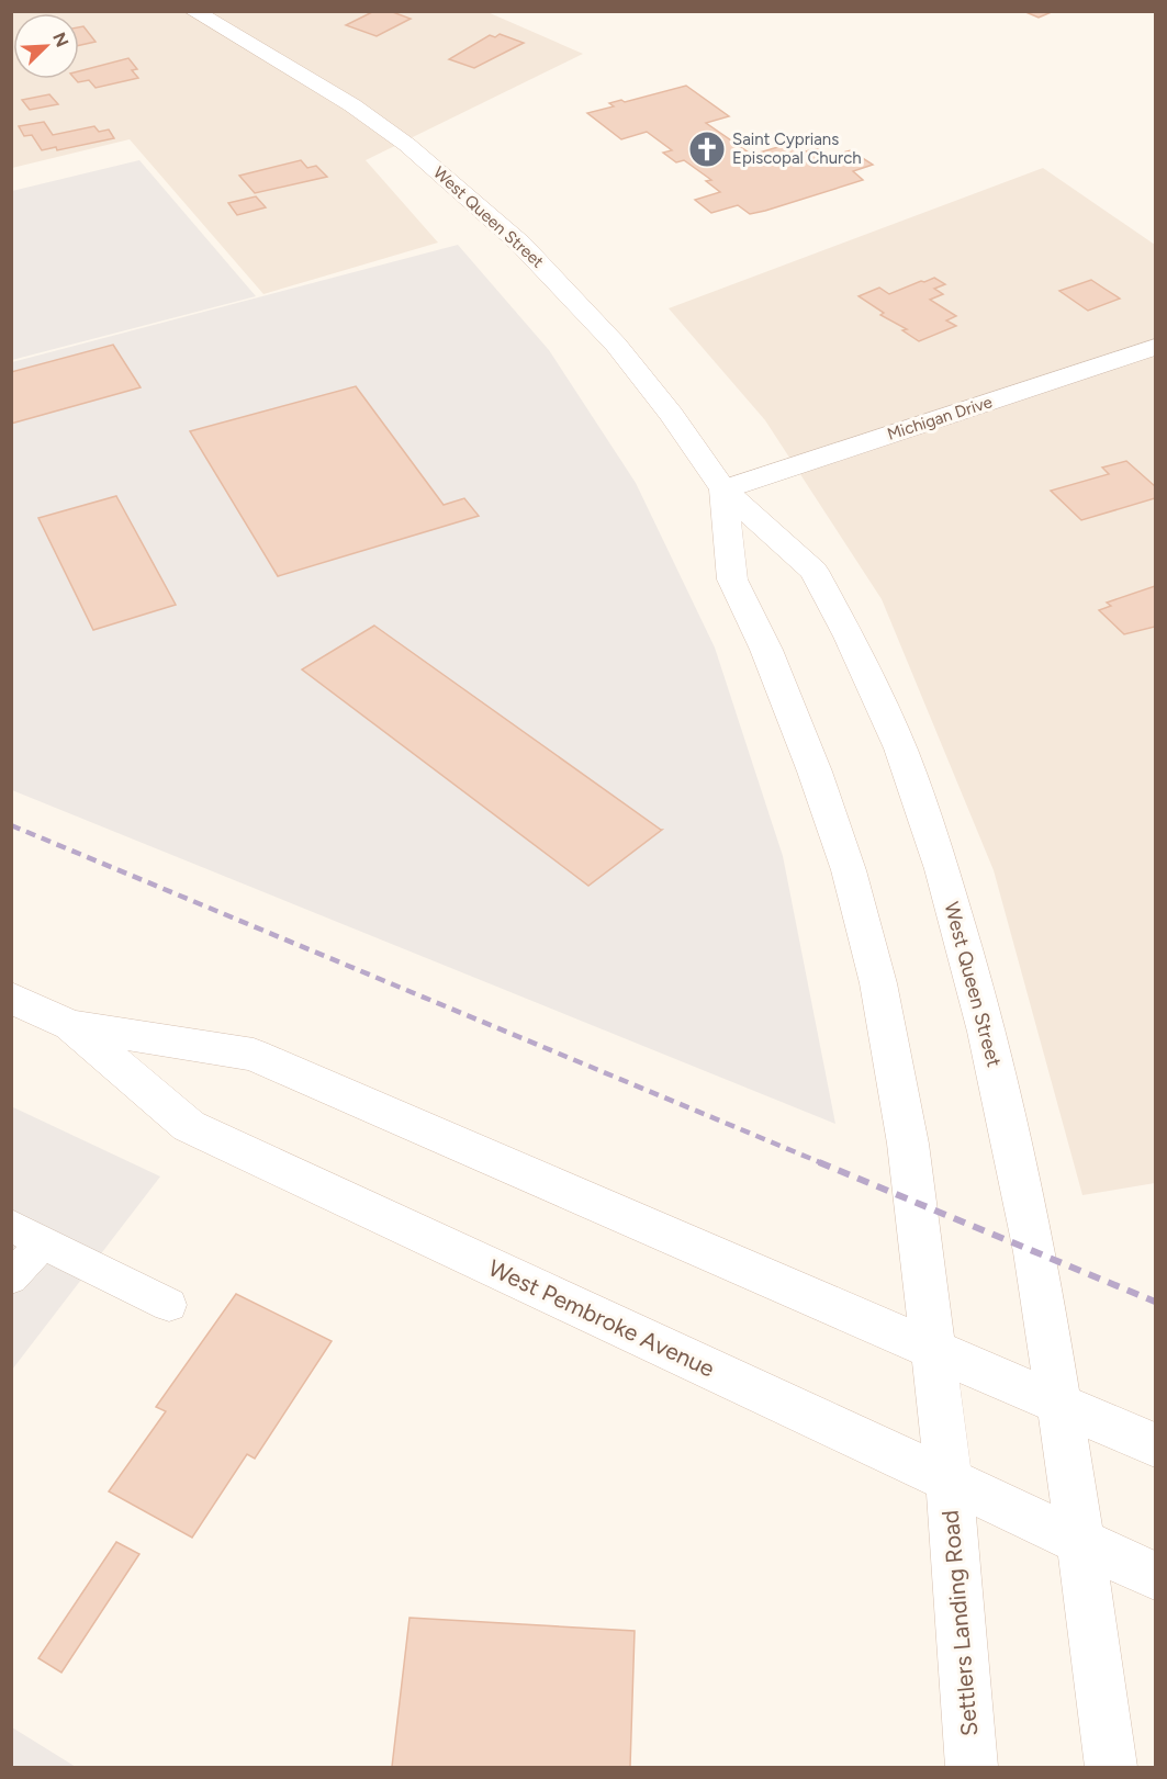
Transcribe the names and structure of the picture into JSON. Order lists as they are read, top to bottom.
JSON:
{
  "streets": {
    "main road": [
      "West Queen Street",
      "Michigan Drive",
      "West Pembroke Avenue",
      "Settlers Landing Road"
    ]
  },
  "crossings": [
    ["West Queen Street", "Michigan Drive"],
    ["West Queen Street", "West Pembroke Avenue"],
    ["West Queen Street", "Settlers Landing Road"],
    ["West Pembroke Avenue", "Settlers Landing Road"]
  ],
  "places": {
    "church": ["Saint Cyprians Episcopal Church"]
  },
  "north": "top right"
}
